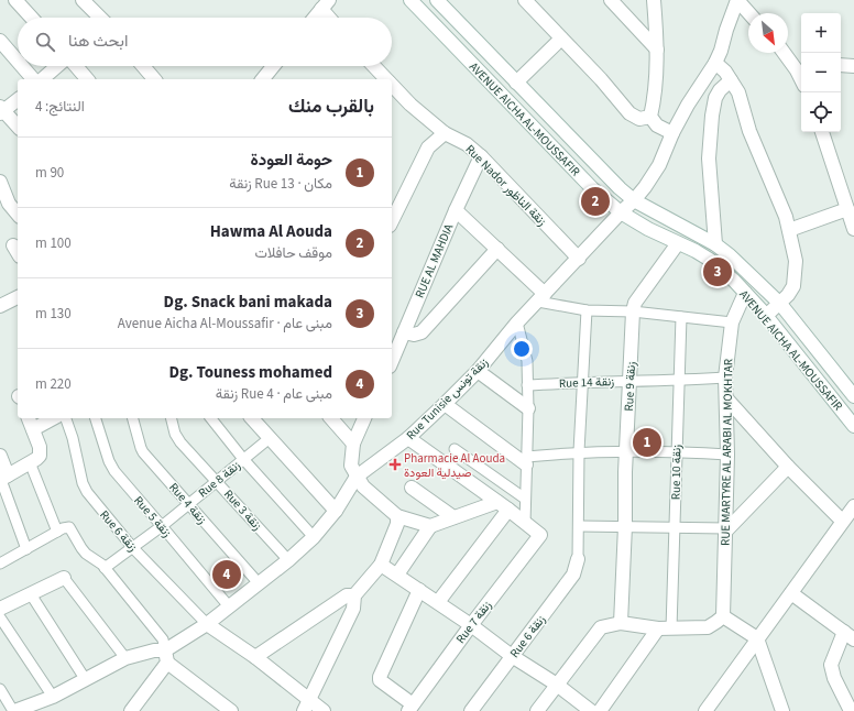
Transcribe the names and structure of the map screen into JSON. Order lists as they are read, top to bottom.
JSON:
{
  "streets": {
    "street": [
      "AVENUE AICHA AL-MOUSSAFIR",
      "Rue Nador زنقة الناظور",
      "RUE AL MAHDIA",
      "Rue 14 زنقة",
      "Rue 9 زنقة",
      "Rue Tunisie زنقة تونس",
      "RUE MARTYRE AL ARABI AL MOKHTAR",
      "Rue 10 زنقة",
      "Rue 8 زنقة",
      "Rue 4 زنقة",
      "Rue 3 زنقة",
      "Rue 5 زنقة",
      "Rue 6 زنقة",
      "Rue 7 زنقة"
    ]
  },
  "crossings": [
    ["AVENUE AICHA AL-MOUSSAFIR", "Rue 9 زنقة"],
    ["AVENUE AICHA AL-MOUSSAFIR", "Rue Tunisie زنقة تونس"],
    ["AVENUE AICHA AL-MOUSSAFIR", "RUE MARTYRE AL ARABI AL MOKHTAR"],
    ["Rue Nador زنقة الناظور", "RUE AL MAHDIA"],
    ["Rue Nador زنقة الناظور", "Rue Tunisie زنقة تونس"],
    ["Rue 14 زنقة", "Rue 9 زنقة"],
    ["Rue 14 زنقة", "RUE MARTYRE AL ARABI AL MOKHTAR"],
    ["Rue 14 زنقة", "Rue 10 زنقة"],
    ["Rue Tunisie زنقة تونس", "Rue 4 زنقة"],
    ["Rue Tunisie زنقة تونس", "Rue 3 زنقة"],
    ["Rue Tunisie زنقة تونس", "Rue 5 زنقة"],
    ["Rue Tunisie زنقة تونس", "Rue 6 زنقة"],
    ["Rue 8 زنقة", "Rue 4 زنقة"],
    ["Rue 8 زنقة", "Rue 3 زنقة"],
    ["Rue 8 زنقة", "Rue 5 زنقة"],
    ["Rue 8 زنقة", "Rue 6 زنقة"]
  ],
  "places": {
    "health": ["Pharmacie Al Aouda صيدلية العودة"]
  },
  "north": "bottom right",
  "page": {
    "map_buttons": ["+", "−"],
    "search": "ابحث هنا",
    "heading": ["بالقرب منك", "النتائج: 4"],
    "list": [
      {
        "mark": "1",
        "name": "حومة العودة",
        "note": "مكان · Rue 13 زنقة",
        "value": "90 m"
      },
      {
        "mark": "2",
        "name": "Hawma Al Aouda",
        "note": "موقف حافلات",
        "value": "100 m"
      },
      {
        "mark": "3",
        "name": "Dg. Snack bani makada",
        "note": "مبنى عام · Avenue Aicha Al-Moussafir",
        "value": "130 m"
      },
      {
        "mark": "4",
        "name": "Dg. Touness mohamed",
        "note": "مبنى عام · Rue 4 زنقة",
        "value": "220 m"
      }
    ],
    "pins": [
      "2",
      "3",
      "1",
      "4"
    ]
  }
}
